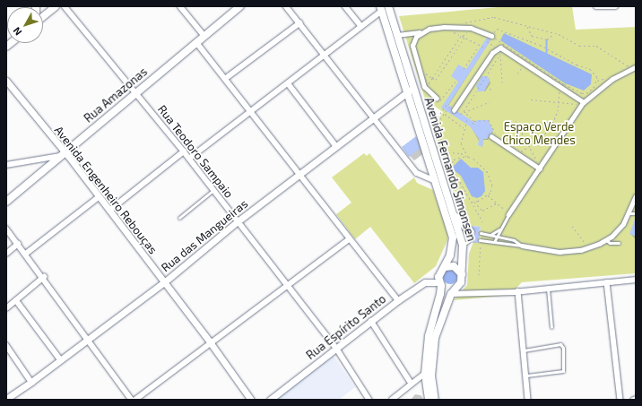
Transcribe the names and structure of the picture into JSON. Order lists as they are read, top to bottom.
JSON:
{
  "streets": {
    "main road": ["Rua Amazonas", "Avenida Fernando Simonsen"],
    "street": [
      "Rua Teodoro Sampaio",
      "Avenida Engenheiro Rebouças",
      "Rua das Mangueiras",
      "Rua Espírito Santo"
    ]
  },
  "crossings": [
    ["Rua Amazonas", "Rua Teodoro Sampaio"],
    ["Rua Amazonas", "Avenida Engenheiro Rebouças"],
    ["Rua Teodoro Sampaio", "Rua das Mangueiras"],
    ["Rua Teodoro Sampaio", "Rua Espírito Santo"],
    ["Avenida Fernando Simonsen", "Rua das Mangueiras"],
    ["Avenida Fernando Simonsen", "Rua Espírito Santo"],
    ["Avenida Engenheiro Rebouças", "Rua das Mangueiras"]
  ],
  "parks": ["Espaço Verde Chico Mendes"],
  "north": "bottom left"
}
